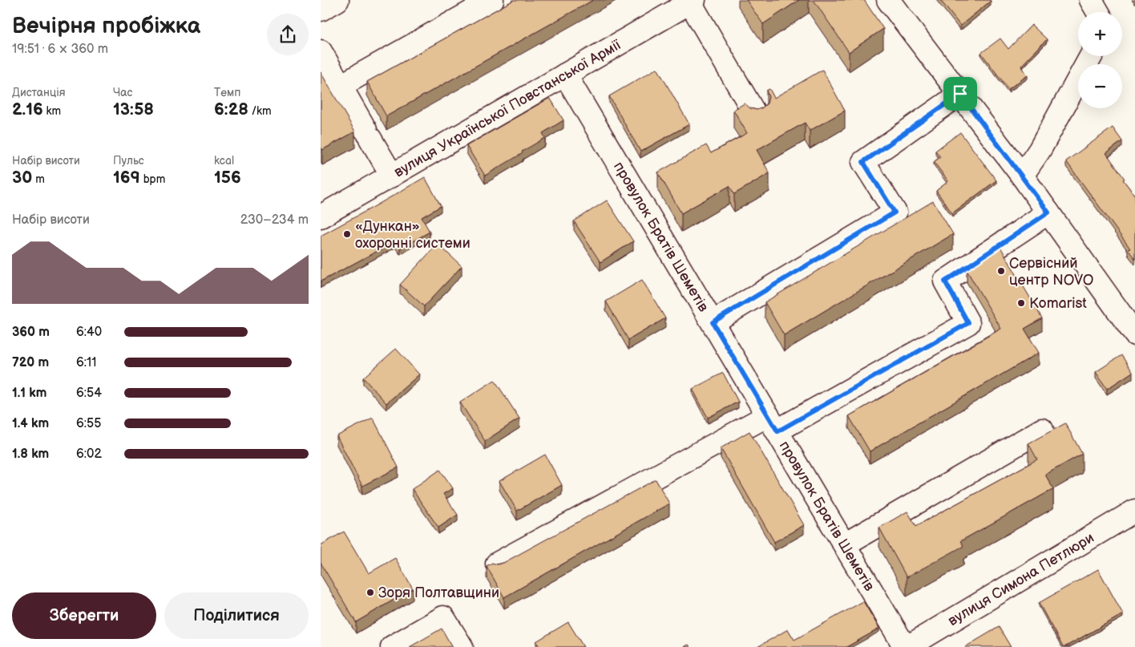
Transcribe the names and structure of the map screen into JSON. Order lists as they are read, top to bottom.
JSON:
{
  "streets": {
    "street": ["вулиця Української Повстанської Армії", "провулок Братів Шеметів", "вулиця Симона Петлюри"]
  },
  "crossings": [
    ["вулиця Української Повстанської Армії", "провулок Братів Шеметів"],
    ["провулок Братів Шеметів", "вулиця Симона Петлюри"]
  ],
  "places": [
    "«Дункан» охоронні системи",
    "Сервісний центр NOVO",
    "Komarist",
    "Зоря Полтавщини"
  ],
  "page": {
    "heading": ["Вечірня пробіжка", "19:51 · 6 × 360 m"],
    "map_buttons": ["+", "−"],
    "stats": [
      ["Дистанція", "2.16 km"],
      ["Час", "13:58"],
      ["Темп", "6:28 /km"],
      ["Набір висоти", "30 m"],
      ["Пульс", "169 bpm"],
      ["kcal", "156"]
    ],
    "chart": ["Набір висоти", "230–234 m"],
    "list": [
      {
        "name": "360 m",
        "note": "6:40"
      },
      {
        "name": "720 m",
        "note": "6:11"
      },
      {
        "name": "1.1 km",
        "note": "6:54"
      },
      {
        "name": "1.4 km",
        "note": "6:55"
      },
      {
        "name": "1.8 km",
        "note": "6:02"
      }
    ],
    "buttons": ["Зберегти", "Поділитися"]
  }
}
